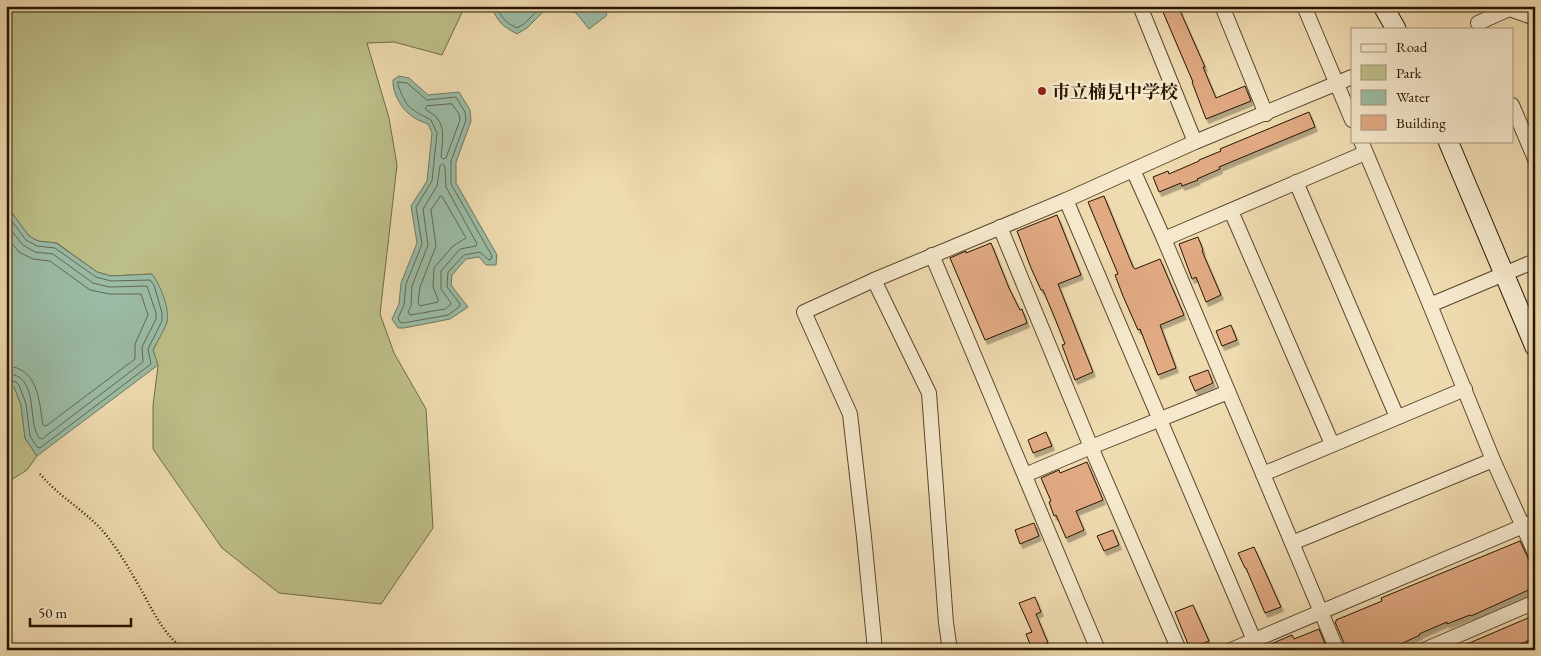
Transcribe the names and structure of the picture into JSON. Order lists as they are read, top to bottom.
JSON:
{
  "places": ["市立楠見中学校"],
  "legend": [
    "Road",
    "Park",
    "Water",
    "Building"
  ],
  "scale_bar": "50 m"
}
